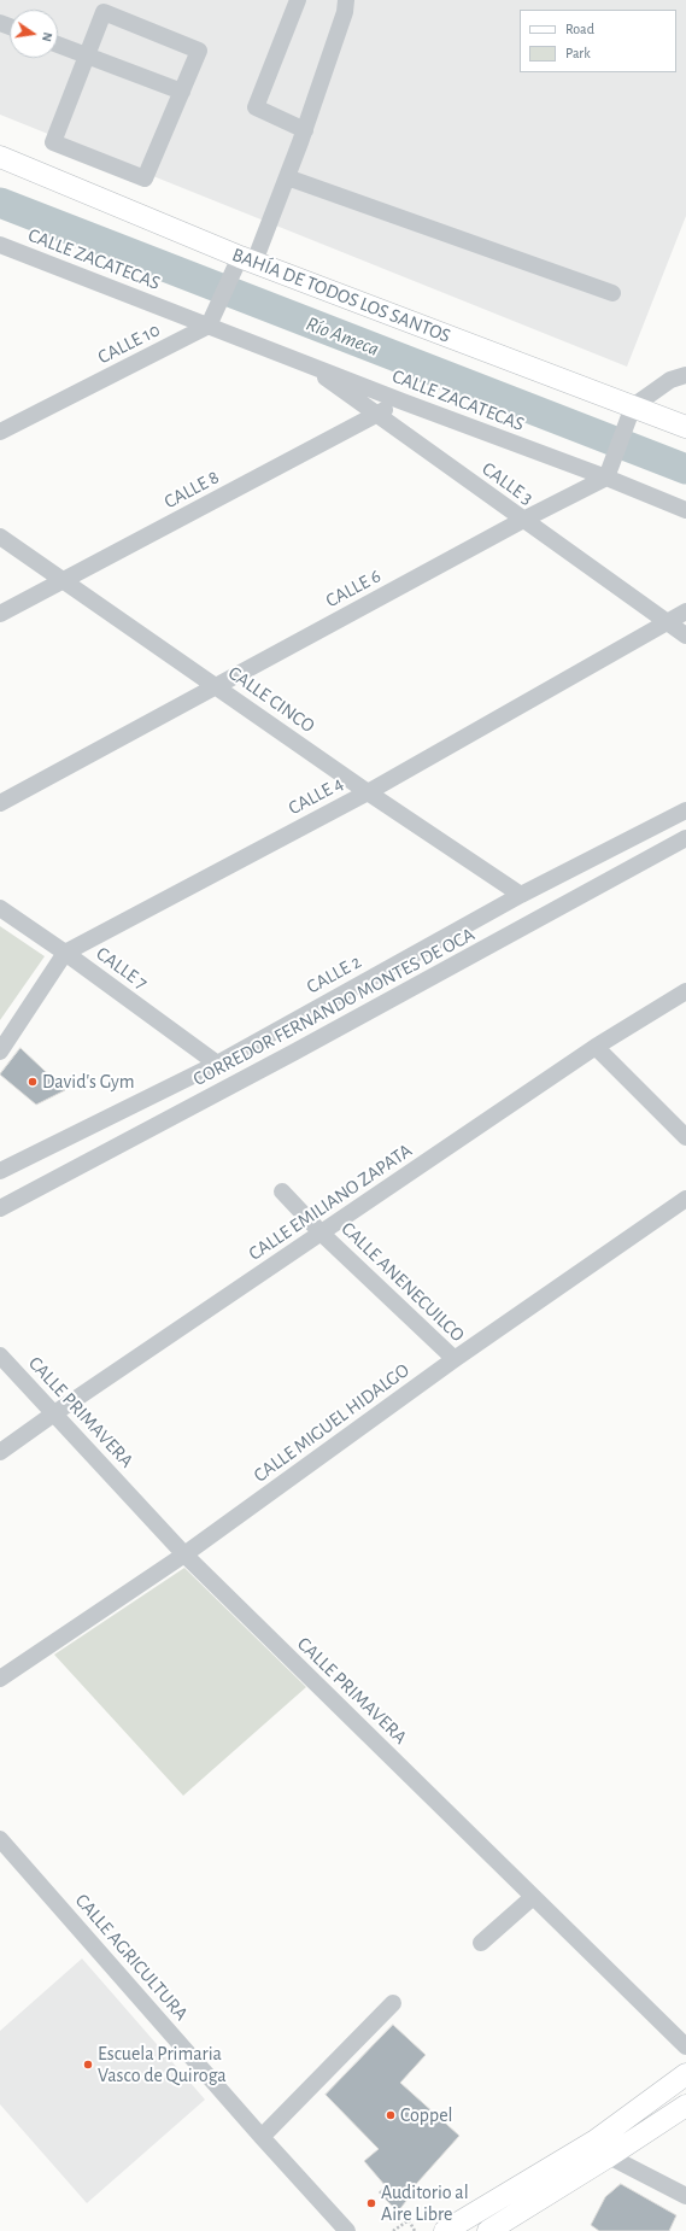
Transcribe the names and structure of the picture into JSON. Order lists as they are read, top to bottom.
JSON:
{
  "streets": {
    "main road": ["BAHÍA DE TODOS LOS SANTOS"],
    "street": [
      "CALLE ZACATECAS",
      "CALLE 10",
      "CALLE 3",
      "CALLE 8",
      "CALLE 6",
      "CALLE CINCO",
      "CALLE 4",
      "CALLE 7",
      "CALLE 2",
      "CORREDOR FERNANDO MONTES DE OCA",
      "CALLE EMILIANO ZAPATA",
      "CALLE ANENECUILCO",
      "CALLE PRIMAVERA",
      "CALLE MIGUEL HIDALGO",
      "CALLE AGRICULTURA"
    ]
  },
  "crossings": [
    ["CALLE ZACATECAS", "CALLE 10"],
    ["CALLE ZACATECAS", "CALLE 3"],
    ["CALLE ZACATECAS", "CALLE 8"],
    ["CALLE ZACATECAS", "CALLE 6"],
    ["CALLE 3", "CALLE 8"],
    ["CALLE 3", "CALLE 6"],
    ["CALLE 3", "CALLE 4"],
    ["CALLE 8", "CALLE CINCO"],
    ["CALLE 6", "CALLE CINCO"],
    ["CALLE CINCO", "CALLE 4"],
    ["CALLE CINCO", "CALLE 2"],
    ["CALLE 4", "CALLE 7"],
    ["CALLE 7", "CALLE 2"],
    ["CALLE EMILIANO ZAPATA", "CALLE ANENECUILCO"],
    ["CALLE EMILIANO ZAPATA", "CALLE PRIMAVERA"],
    ["CALLE ANENECUILCO", "CALLE MIGUEL HIDALGO"],
    ["CALLE PRIMAVERA", "CALLE MIGUEL HIDALGO"]
  ],
  "water": ["Río Ameca"],
  "places": [
    "David's Gym",
    "Escuela Primaria Vasco de Quiroga",
    "Coppel",
    "Auditorio al Aire Libre"
  ],
  "legend": ["Road", "Park"],
  "north": "right"
}
